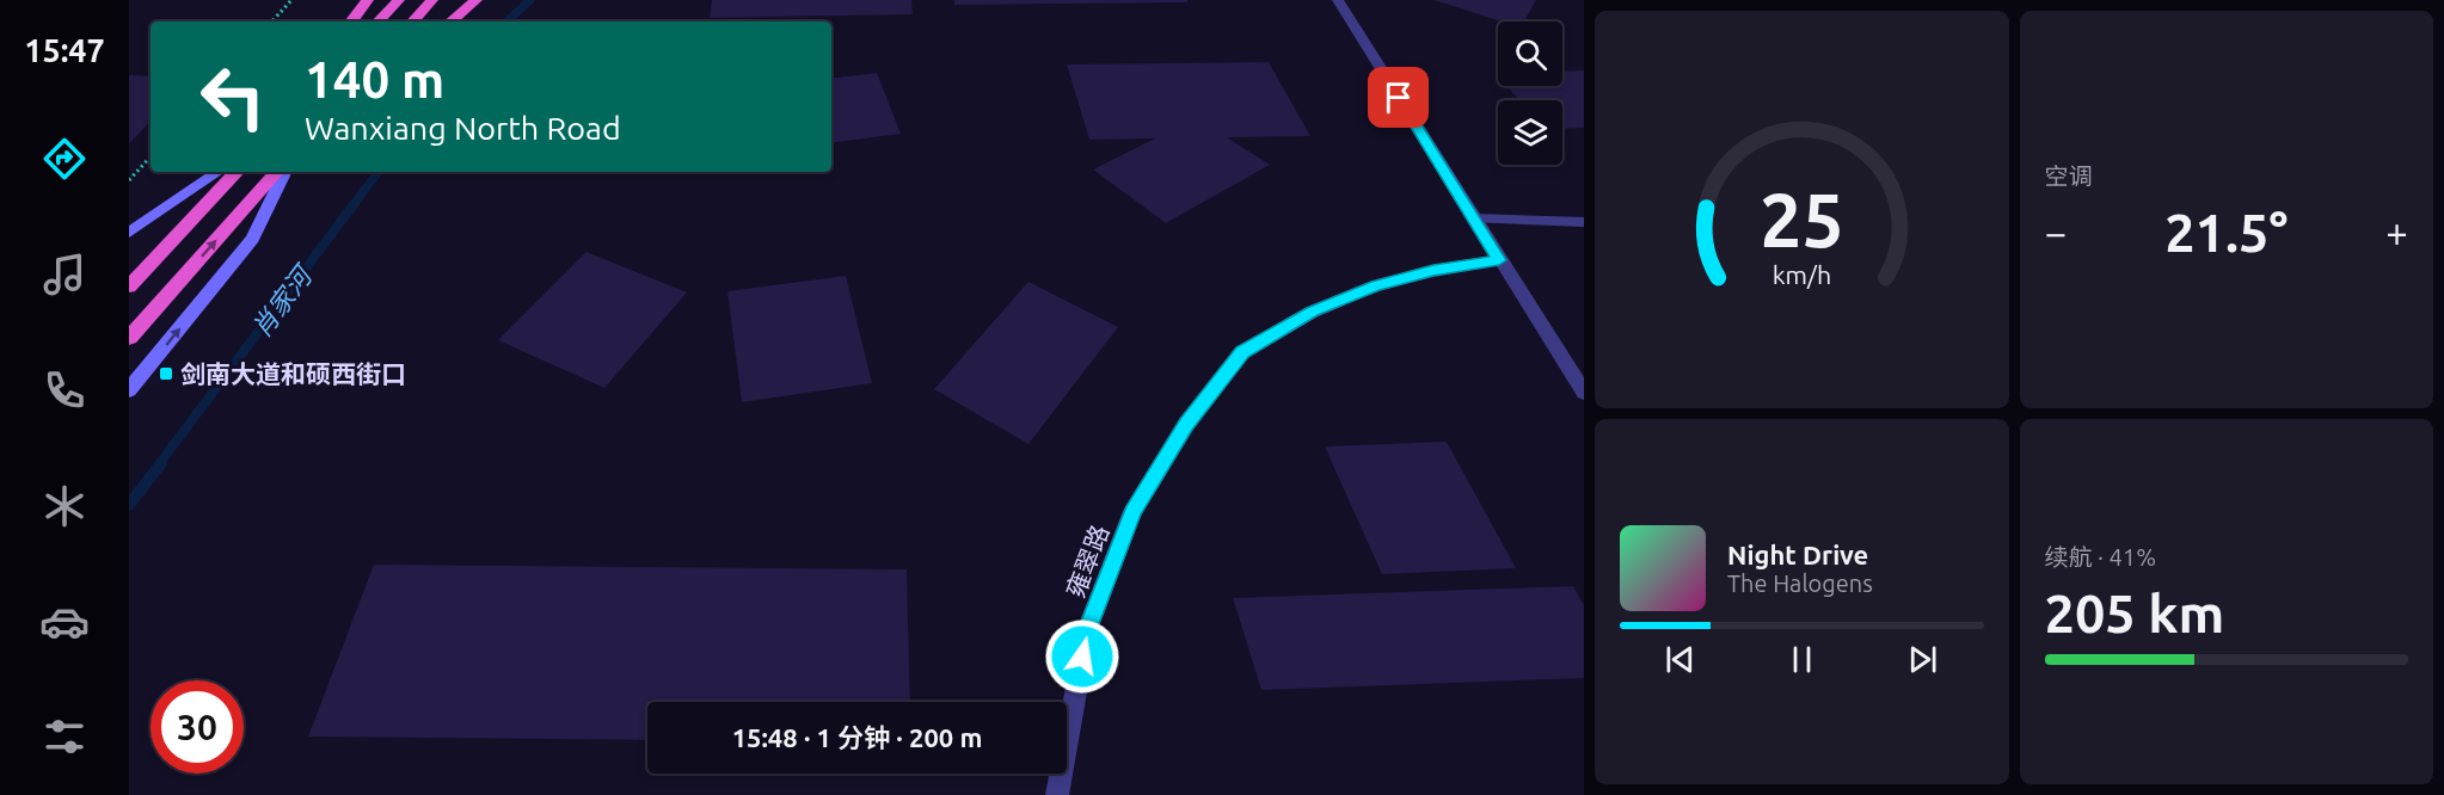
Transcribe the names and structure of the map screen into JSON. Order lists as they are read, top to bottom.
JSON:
{
  "streets": {
    "street": ["雍翠路"]
  },
  "water": ["肖家河"],
  "places": {
    "transit": ["剑南大道和硕西街口"]
  },
  "page": {
    "tabs": "15:47",
    "tile": [
      "空调",
      ["续航 · 41%", "205 km"]
    ],
    "turn": ["140 m", "Wanxiang North Road"],
    "heat": ["−", "21.5°", "+"],
    "song": ["Night Drive", "The Halogens"],
    "limit": "30",
    "trip": "15:48 · 1 分钟 · 200 m",
    "gauge": ["25", "km/h"]
  }
}
